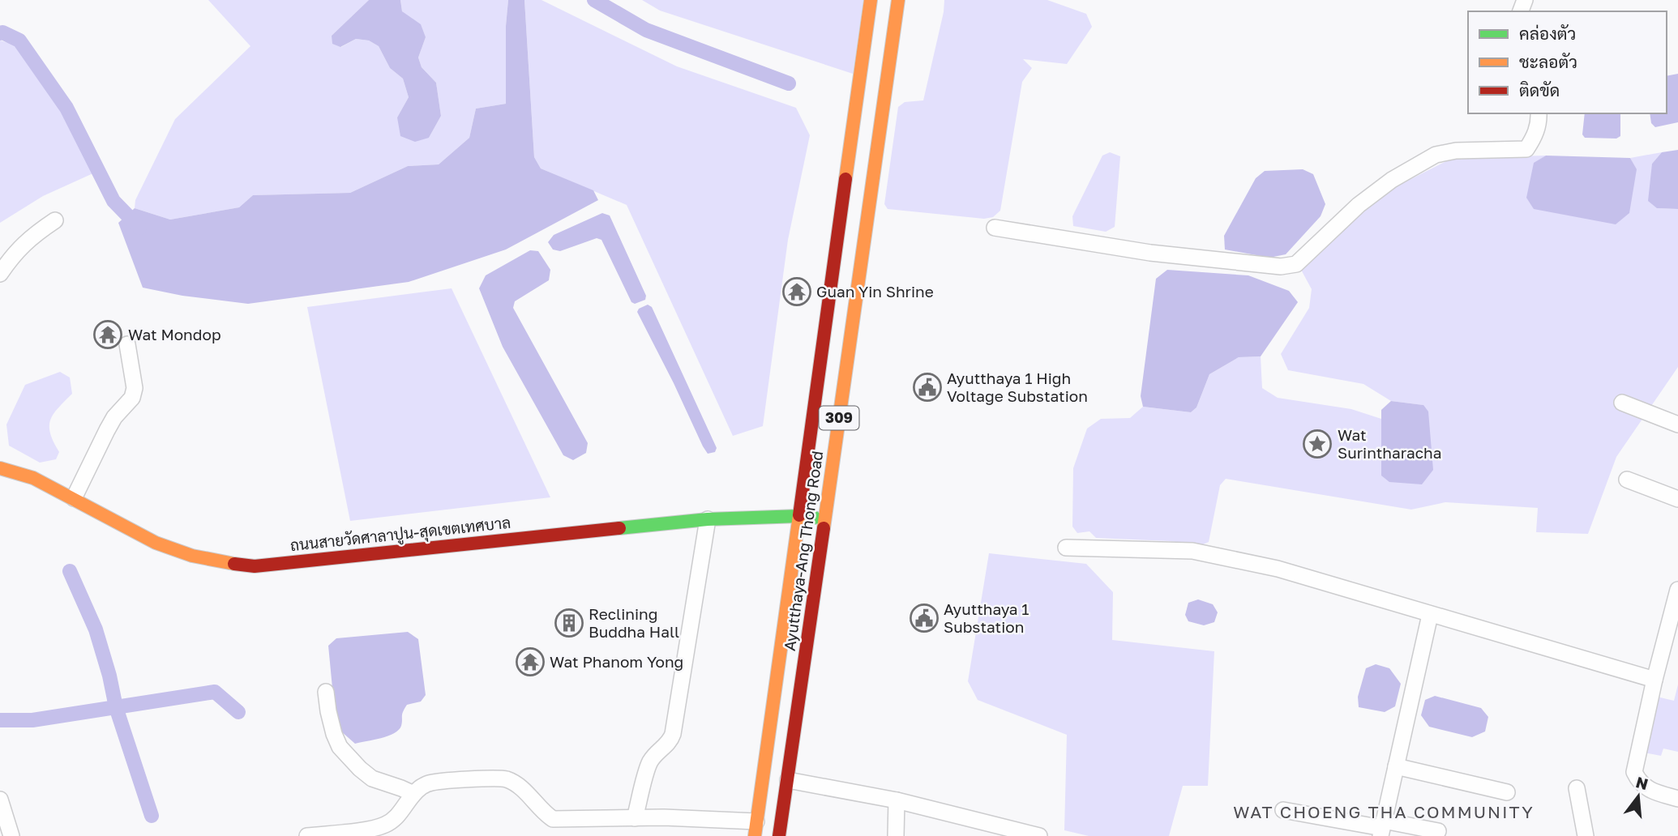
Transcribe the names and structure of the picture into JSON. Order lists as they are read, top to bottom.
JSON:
{
  "streets": {
    "main road": ["309", "ถนนสายวัดศาลาปูน-สุดเขตเทศบาล", "Ayutthaya-Ang Thong Road"]
  },
  "crossings": [
    ["ถนนสายวัดศาลาปูน-สุดเขตเทศบาล", "Ayutthaya-Ang Thong Road"]
  ],
  "districts": ["WAT CHOENG THA COMMUNITY"],
  "places": {
    "temple": ["Guan Yin Shrine", "Wat Mondop", "Wat Phanom Yong"],
    "public building": ["Ayutthaya 1 High Voltage Substation", "Ayutthaya 1 Substation"],
    "place": ["Wat Surintharacha"],
    "building": ["Reclining Buddha Hall"]
  },
  "legend": ["คล่องตัว", "ชะลอตัว", "ติดขัด"],
  "north": "top"
}
